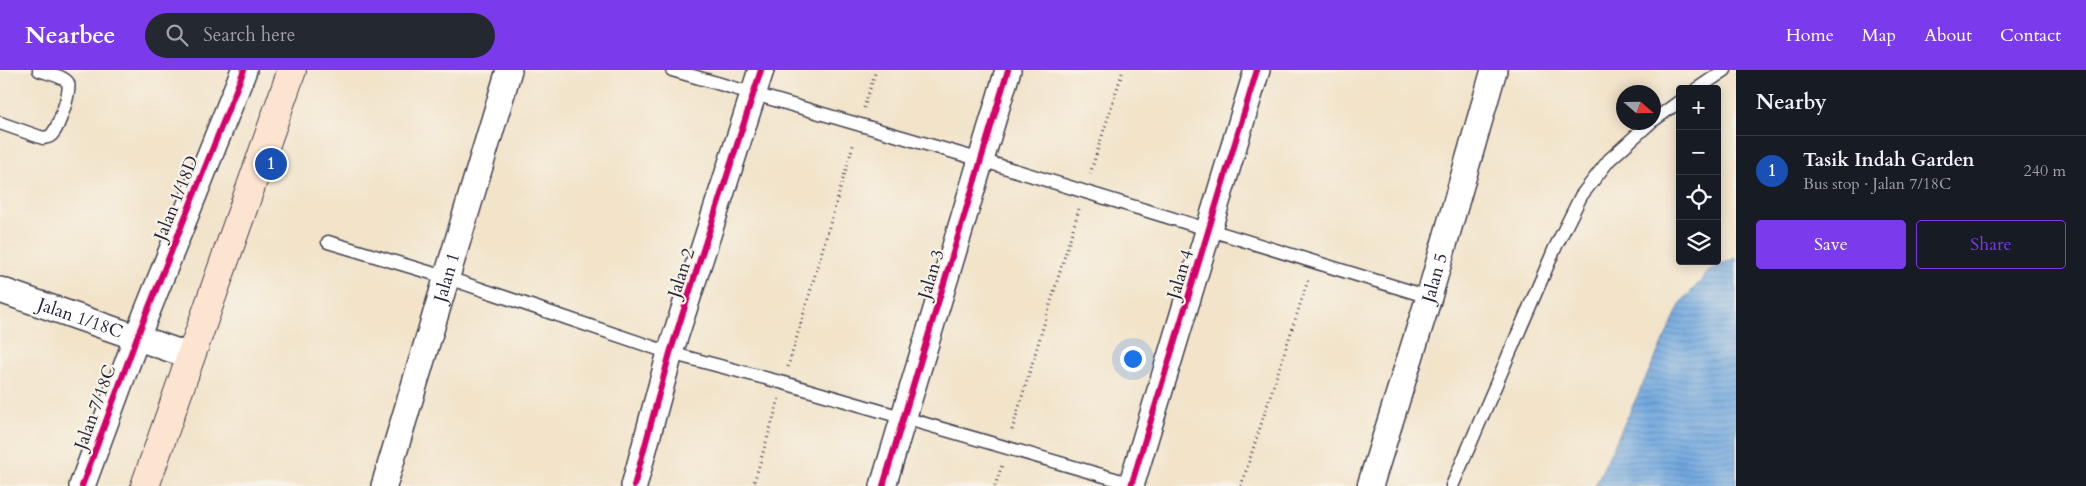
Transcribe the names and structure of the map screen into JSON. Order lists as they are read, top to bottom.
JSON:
{
  "streets": {
    "street": [
      "Jalan 1/18D",
      "Jalan 2",
      "Jalan 3",
      "Jalan 4",
      "Jalan 1",
      "Jalan 5",
      "Jalan 1/18C",
      "Jalan 7/18C"
    ]
  },
  "crossings": [
    ["Jalan 1/18D", "Jalan 1/18C"],
    ["Jalan 1/18D", "Jalan 7/18C"],
    ["Jalan 1/18C", "Jalan 7/18C"]
  ],
  "north": "right",
  "page": {
    "header": "Nearbee",
    "search": "Search here",
    "nav": [
      "Home",
      "Map",
      "About",
      "Contact"
    ],
    "heading": "Nearby",
    "map_buttons": ["+", "−"],
    "list": [
      {
        "mark": "1",
        "name": "Tasik Indah Garden",
        "note": "Bus stop · Jalan 7/18C",
        "value": "240 m"
      }
    ],
    "pins": "1",
    "buttons": ["Save", "Share"]
  }
}
